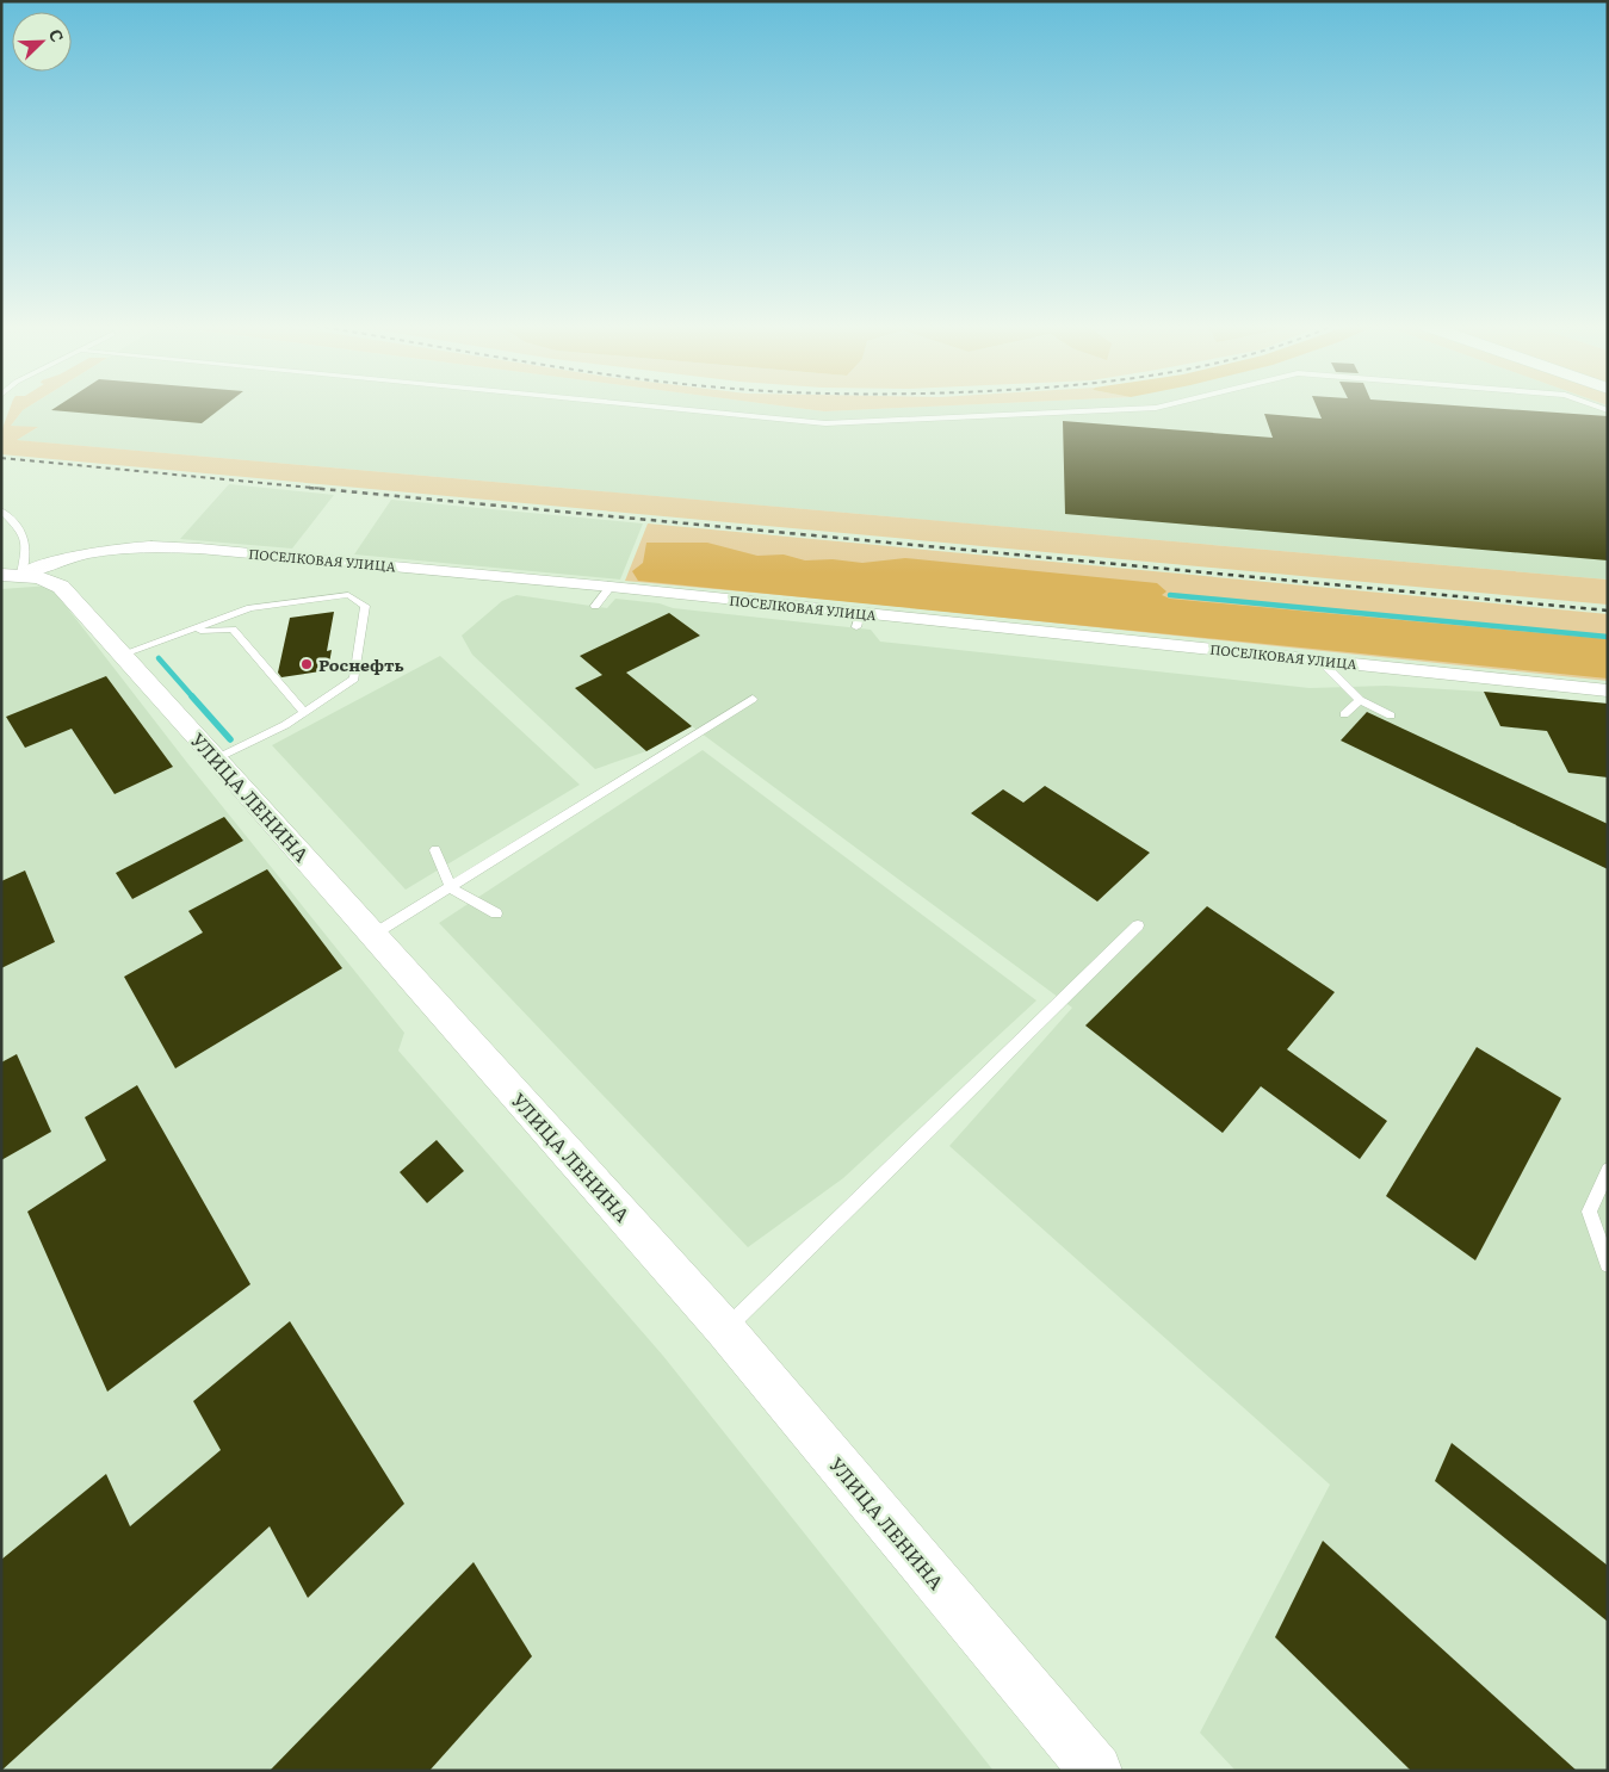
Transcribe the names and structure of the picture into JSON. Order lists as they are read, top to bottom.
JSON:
{
  "streets": {
    "street": ["ПОСЕЛКОВАЯ УЛИЦА", "УЛИЦА ЛЕНИНА"]
  },
  "crossings": [
    ["ПОСЕЛКОВАЯ УЛИЦА", "УЛИЦА ЛЕНИНА"]
  ],
  "places": ["Роснефть"],
  "north": "top right"
}
